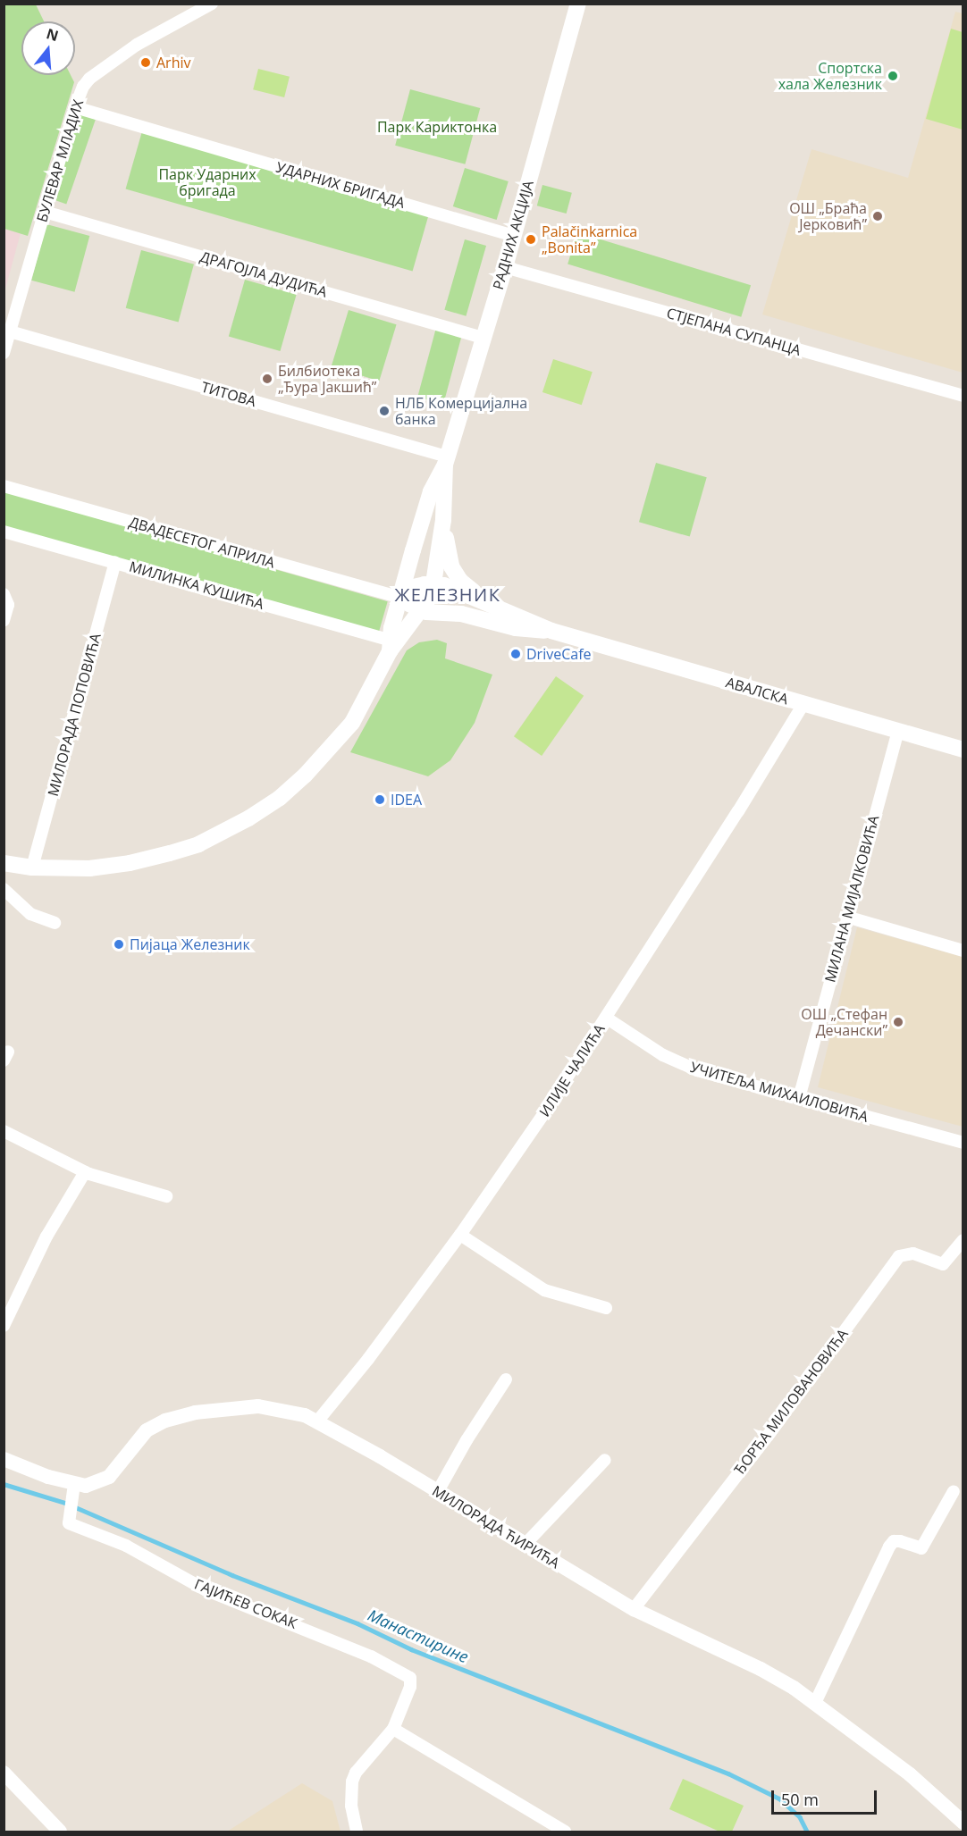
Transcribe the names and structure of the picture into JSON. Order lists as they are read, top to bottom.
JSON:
{
  "streets": {
    "main road": ["РАДНИХ АКЦИЈА", "АВАЛСКА"],
    "street": [
      "БУЛЕВАР МЛАДИХ",
      "УДАРНИХ БРИГАДА",
      "ДРАГОЈЛА ДУДИЋА",
      "СТЈЕПАНА СУПАНЦА",
      "ТИТОВА",
      "ДВАДЕСЕТОГ АПРИЛА",
      "МИЛИНКА КУШИЋА",
      "МИЛОРАДА ПОПОВИЋА",
      "МИЛАНА МИЈАЛКОВИЋА",
      "ИЛИЈЕ ЧАЛИЋА",
      "УЧИТЕЉА МИХАИЛОВИЋА",
      "ЂОРЂА МИЛОВАНОВИЋА",
      "МИЛОРАДА ЋИРИЋА",
      "ГАЈИЋЕВ СОКАК"
    ]
  },
  "crossings": [
    ["БУЛЕВАР МЛАДИХ", "УДАРНИХ БРИГАДА"],
    ["БУЛЕВАР МЛАДИХ", "ДРАГОЈЛА ДУДИЋА"],
    ["БУЛЕВАР МЛАДИХ", "ТИТОВА"],
    ["УДАРНИХ БРИГАДА", "РАДНИХ АКЦИЈА"],
    ["РАДНИХ АКЦИЈА", "ДРАГОЈЛА ДУДИЋА"],
    ["РАДНИХ АКЦИЈА", "СТЈЕПАНА СУПАНЦА"],
    ["РАДНИХ АКЦИЈА", "ТИТОВА"],
    ["РАДНИХ АКЦИЈА", "ДВАДЕСЕТОГ АПРИЛА"],
    ["РАДНИХ АКЦИЈА", "МИЛИНКА КУШИЋА"],
    ["РАДНИХ АКЦИЈА", "АВАЛСКА"],
    ["РАДНИХ АКЦИЈА", "МИЛОРАДА ПОПОВИЋА"],
    ["МИЛИНКА КУШИЋА", "МИЛОРАДА ПОПОВИЋА"],
    ["АВАЛСКА", "МИЛАНА МИЈАЛКОВИЋА"],
    ["АВАЛСКА", "ИЛИЈЕ ЧАЛИЋА"],
    ["МИЛАНА МИЈАЛКОВИЋА", "УЧИТЕЉА МИХАИЛОВИЋА"],
    ["ИЛИЈЕ ЧАЛИЋА", "УЧИТЕЉА МИХАИЛОВИЋА"],
    ["ИЛИЈЕ ЧАЛИЋА", "МИЛОРАДА ЋИРИЋА"],
    ["ЂОРЂА МИЛОВАНОВИЋА", "МИЛОРАДА ЋИРИЋА"],
    ["МИЛОРАДА ЋИРИЋА", "ГАЈИЋЕВ СОКАК"]
  ],
  "districts": ["ЖЕЛЕЗНИК"],
  "water": ["Манастирине"],
  "parks": ["Парк Кариктонка", "Парк Ударних бригада"],
  "places": [
    "Arhiv",
    "Спортска хала Железник",
    "ОШ „Браћа Јерковић”",
    "Palačinkarnica „Bonita”",
    "Билбиотека „Ђура Јакшић”",
    "НЛБ Комерцијална банка",
    "DriveCafe",
    "IDEA",
    "Пијаца Железник",
    "ОШ „Стефан Дечански”"
  ],
  "scale_bar": "50 m",
  "north": "top"
}
